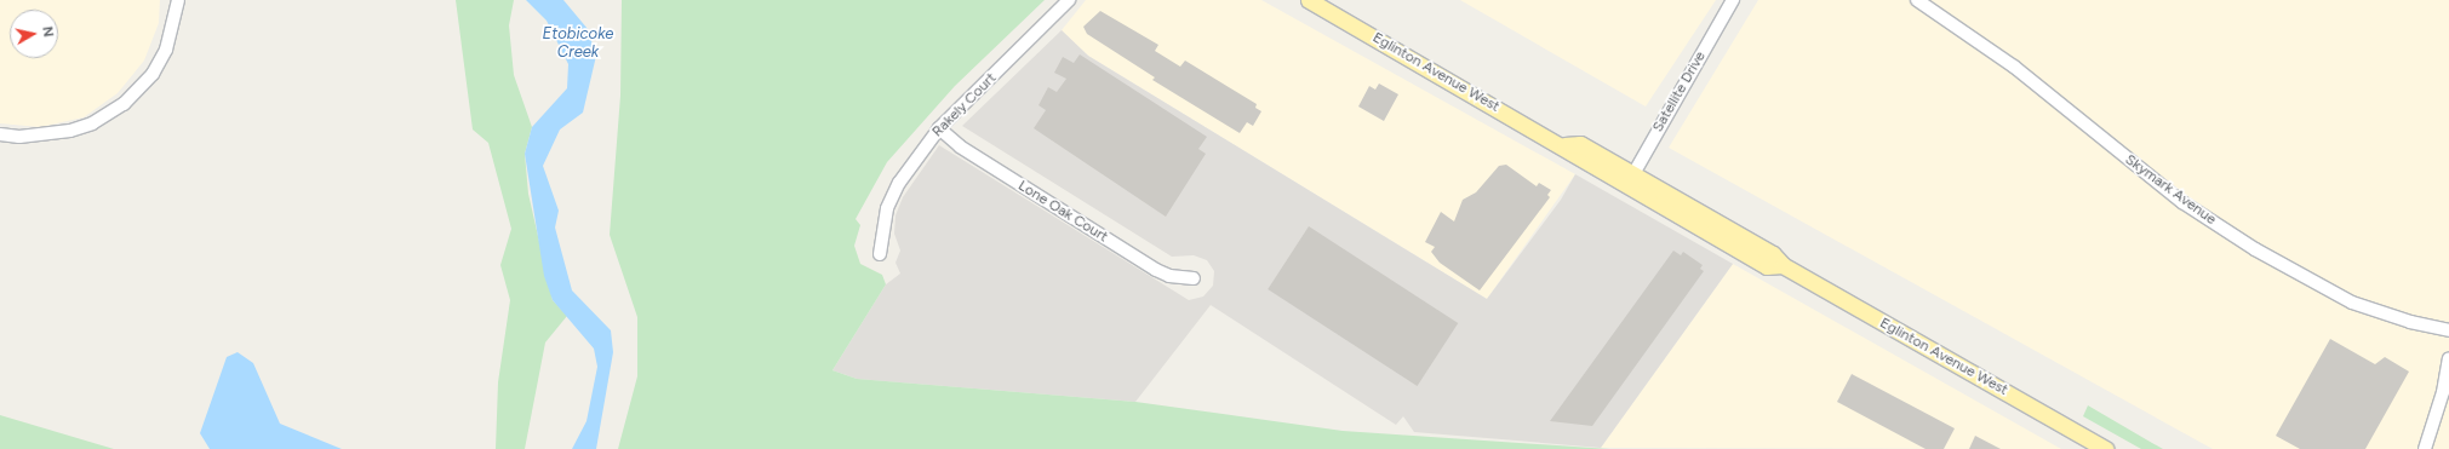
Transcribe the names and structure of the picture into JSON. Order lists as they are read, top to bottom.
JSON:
{
  "streets": {
    "main road": ["Eglinton Avenue West"],
    "street": [
      "Satellite Drive",
      "Rakely Court",
      "Skymark Avenue",
      "Lone Oak Court"
    ]
  },
  "crossings": [
    ["Eglinton Avenue West", "Satellite Drive"],
    ["Rakely Court", "Lone Oak Court"]
  ],
  "water": ["Etobicoke Creek"],
  "north": "right"
}
